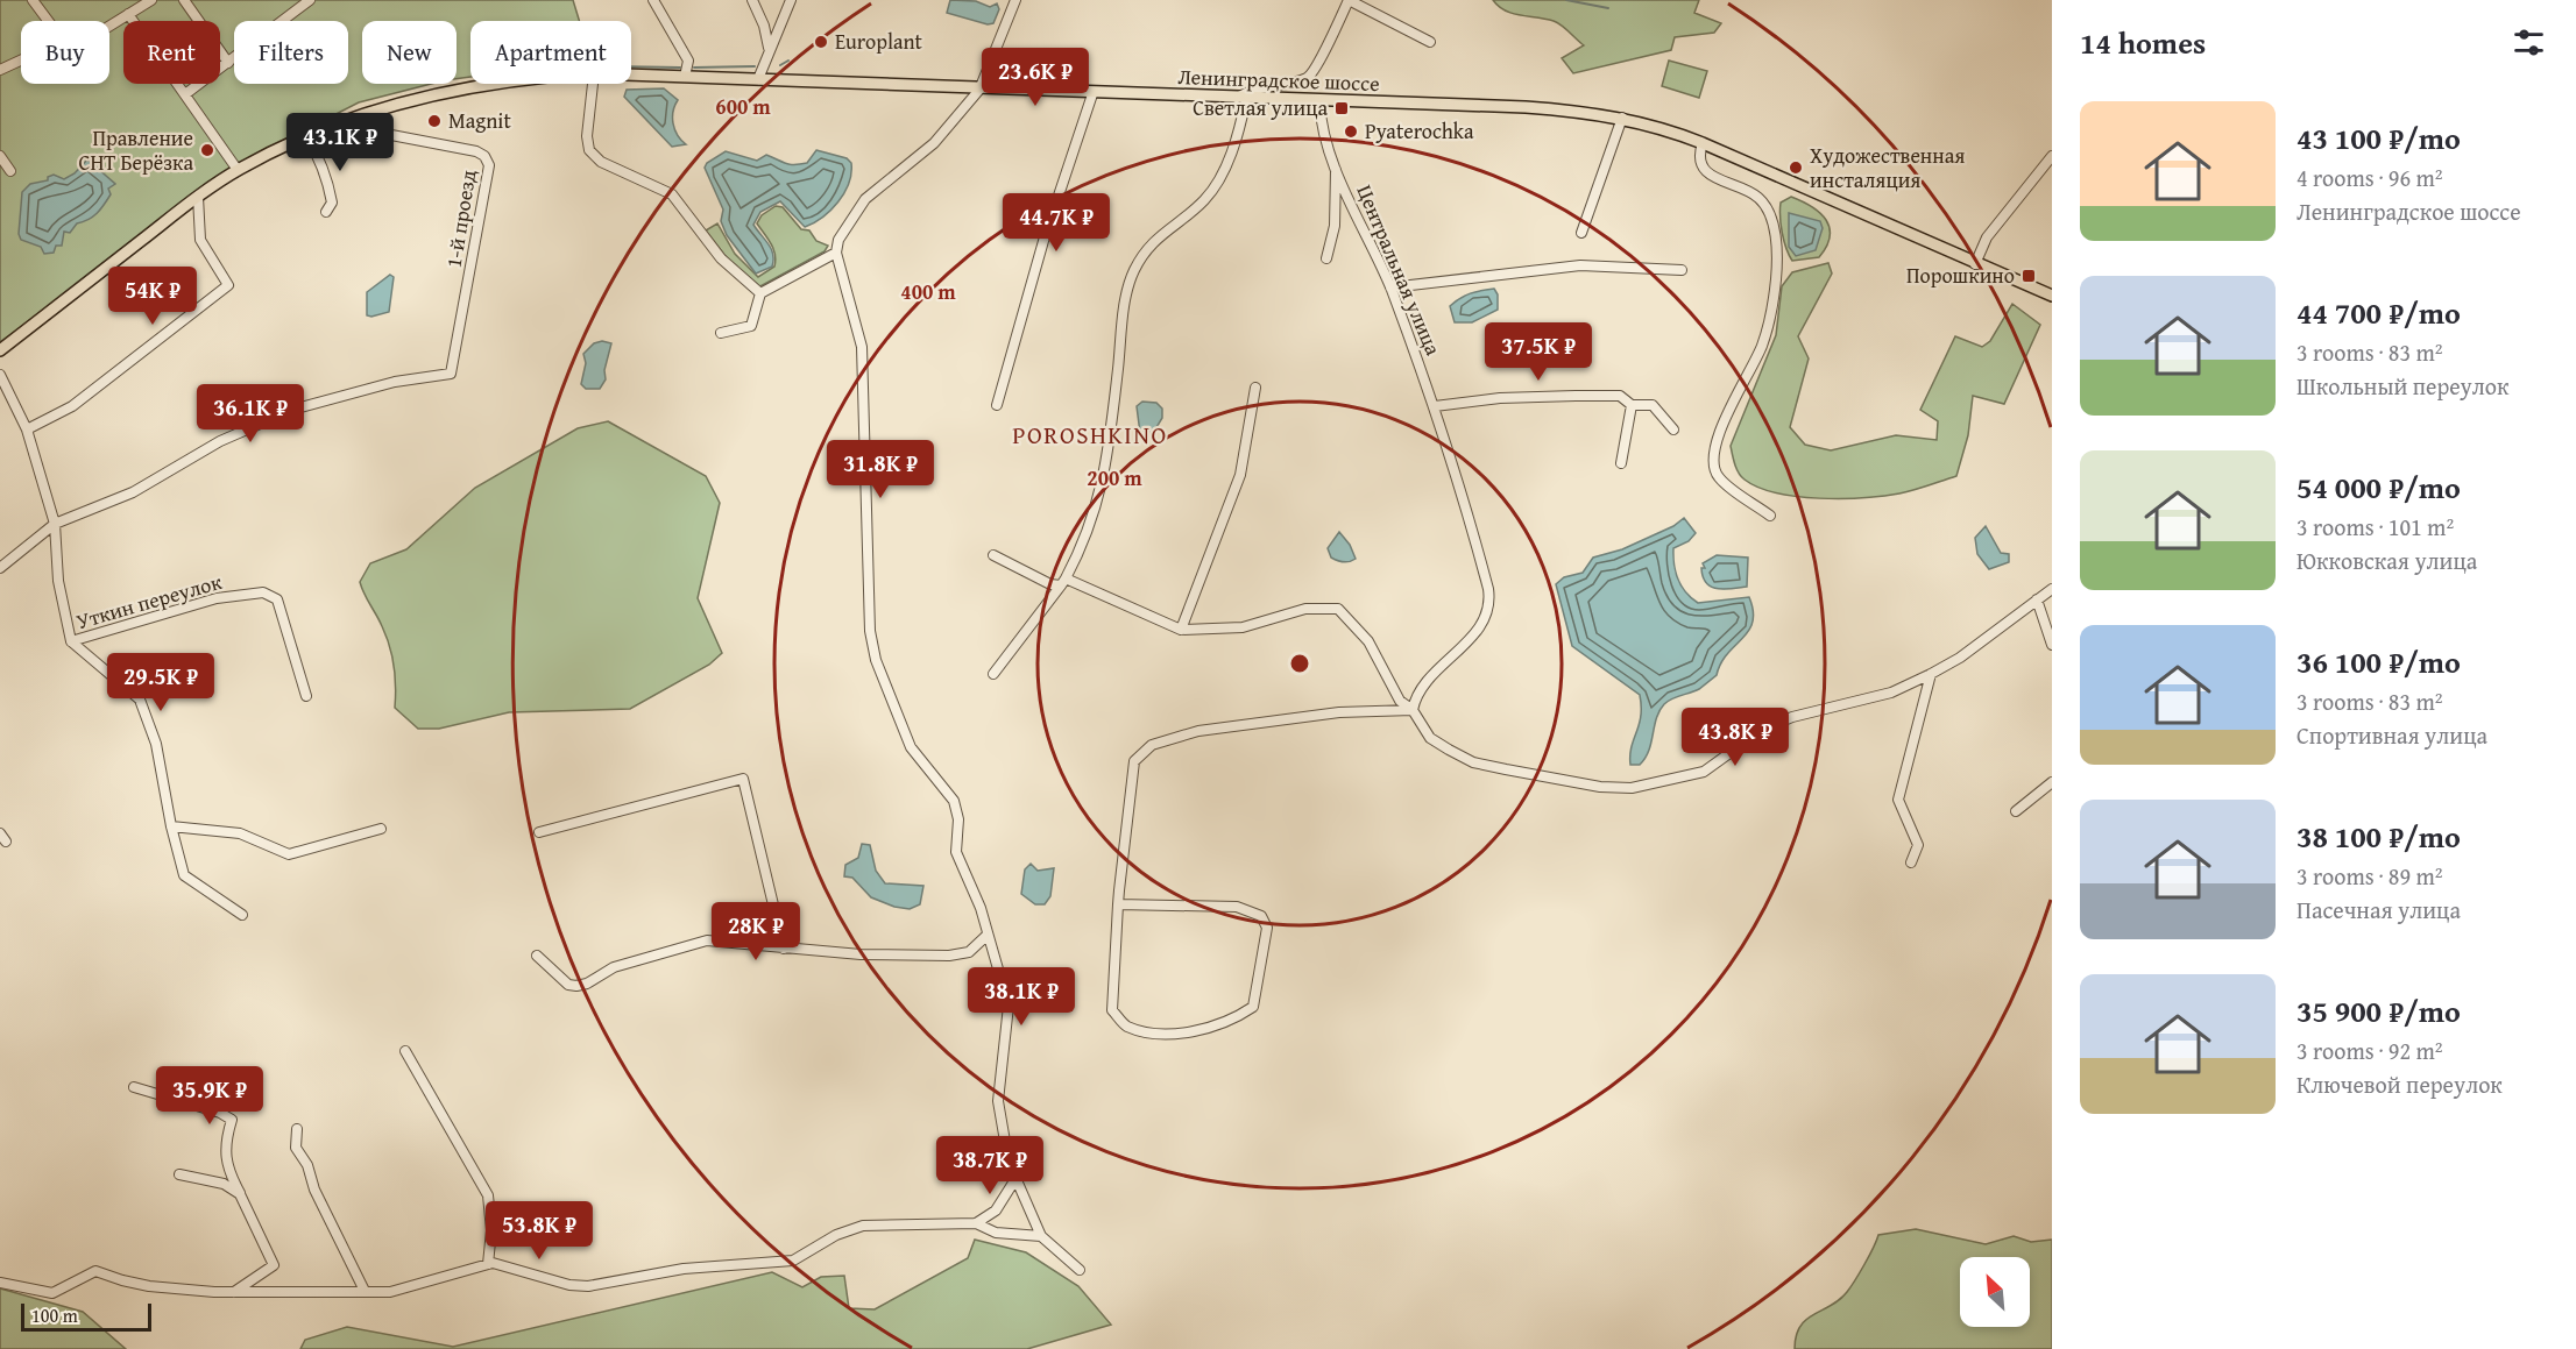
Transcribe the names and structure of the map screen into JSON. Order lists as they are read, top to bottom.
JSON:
{
  "streets": {
    "main road": ["Ленинградское шоссе"],
    "street": ["1-й проезд", "Центральная улица", "Уткин переулок"]
  },
  "crossings": [
    ["Ленинградское шоссе", "1-й проезд"],
    ["Ленинградское шоссе", "Центральная улица"]
  ],
  "districts": ["POROSHKINO"],
  "places": {
    "other": [
      "Europlant",
      "Magnit",
      "Pyaterochka",
      "Правление СНТ Берёзка",
      "Художественная инсталяция"
    ],
    "transit": ["Светлая улица", "Порошкино"]
  },
  "scale_bar": "100 m",
  "north": "top left",
  "page": {
    "heading": "14 homes",
    "chip": [
      "Buy",
      "Rent",
      "Filters",
      "New",
      "Apartment"
    ],
    "price": [
      "23.6K ₽",
      "43.1K ₽",
      "44.7K ₽",
      "54K ₽",
      "37.5K ₽",
      "36.1K ₽",
      "31.8K ₽",
      "29.5K ₽",
      "43.8K ₽",
      "28K ₽",
      "38.1K ₽",
      "35.9K ₽",
      "38.7K ₽",
      "53.8K ₽"
    ],
    "list": [
      {
        "name": "43 100 ₽/mo",
        "note": "4 rooms · 96 m² · Ленинградское шоссе"
      },
      {
        "name": "44 700 ₽/mo",
        "note": "3 rooms · 83 m² · Школьный переулок"
      },
      {
        "name": "54 000 ₽/mo",
        "note": "3 rooms · 101 m² · Юкковская улица"
      },
      {
        "name": "36 100 ₽/mo",
        "note": "3 rooms · 83 m² · Спортивная улица"
      },
      {
        "name": "38 100 ₽/mo",
        "note": "3 rooms · 89 m² · Пасечная улица"
      },
      {
        "name": "35 900 ₽/mo",
        "note": "3 rooms · 92 m² · Ключевой переулок"
      }
    ],
    "scale": "100 m"
  },
  "rings": ["600 m", "400 m", "200 m"]
}
